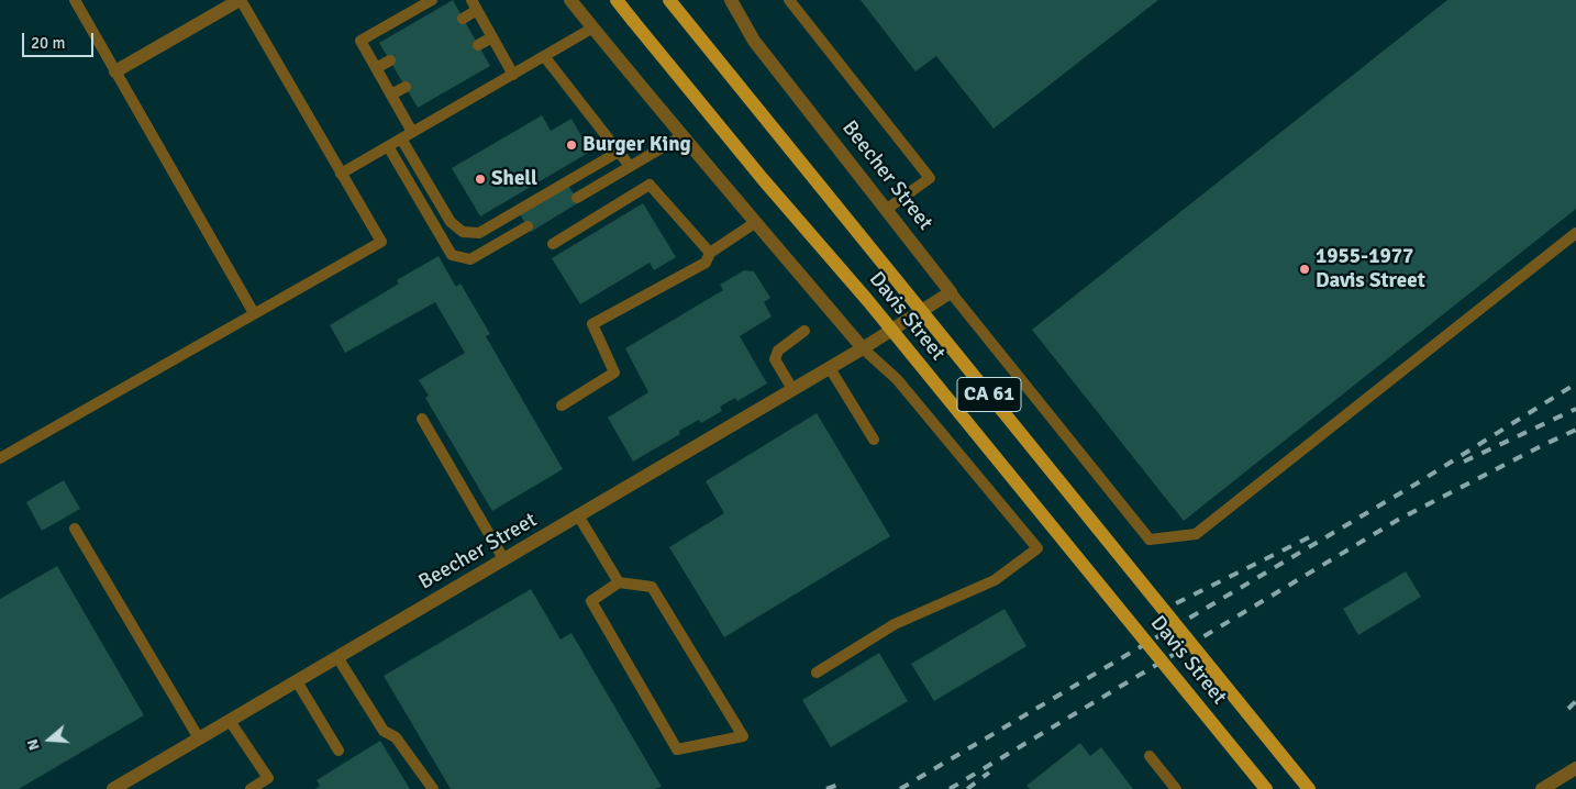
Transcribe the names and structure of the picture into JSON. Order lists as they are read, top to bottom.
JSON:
{
  "streets": {
    "main road": ["Davis Street", "CA 61"],
    "street": ["Beecher Street"]
  },
  "places": ["Burger King", "Shell", "1955-1977 Davis Street"],
  "scale_bar": "20 m",
  "north": "left"
}
